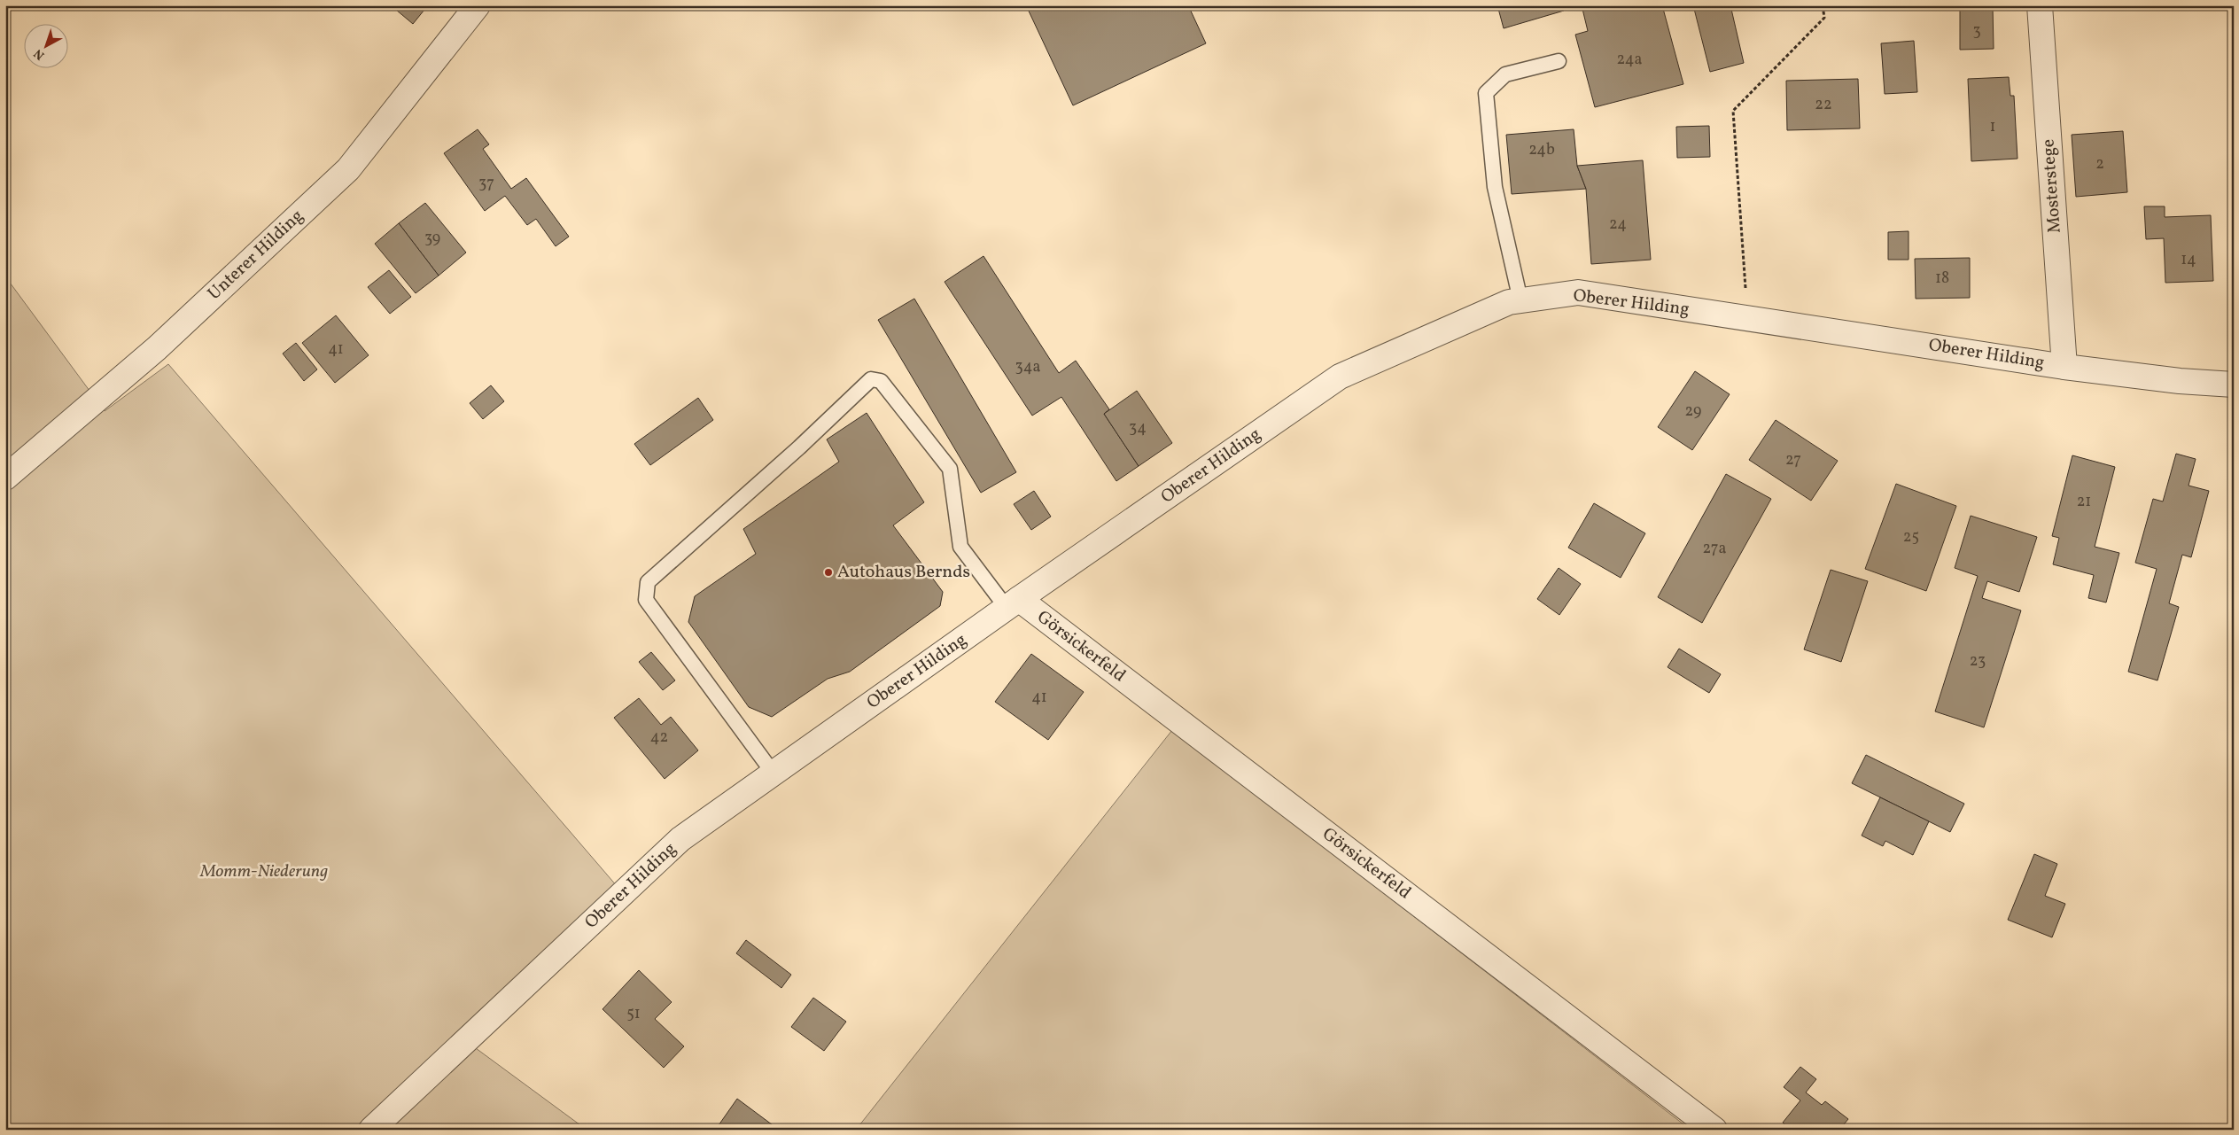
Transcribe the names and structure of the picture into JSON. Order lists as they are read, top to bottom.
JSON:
{
  "streets": {
    "street": [
      "Mosterstege",
      "Unterer Hilding",
      "Oberer Hilding",
      "Görsickerfeld"
    ]
  },
  "crossings": [
    ["Mosterstege", "Oberer Hilding"],
    ["Oberer Hilding", "Görsickerfeld"]
  ],
  "parks": ["Momm-Niederung"],
  "places": ["Autohaus Bernds"],
  "house_numbers": [
    "3",
    "24a",
    "22",
    "1",
    "24b",
    "2",
    "37",
    "24",
    "39",
    "14",
    "18",
    "41",
    "34a",
    "29",
    "34",
    "27",
    "21",
    "25",
    "27a",
    "23",
    "41",
    "42",
    "51"
  ],
  "north": "bottom left"
}
